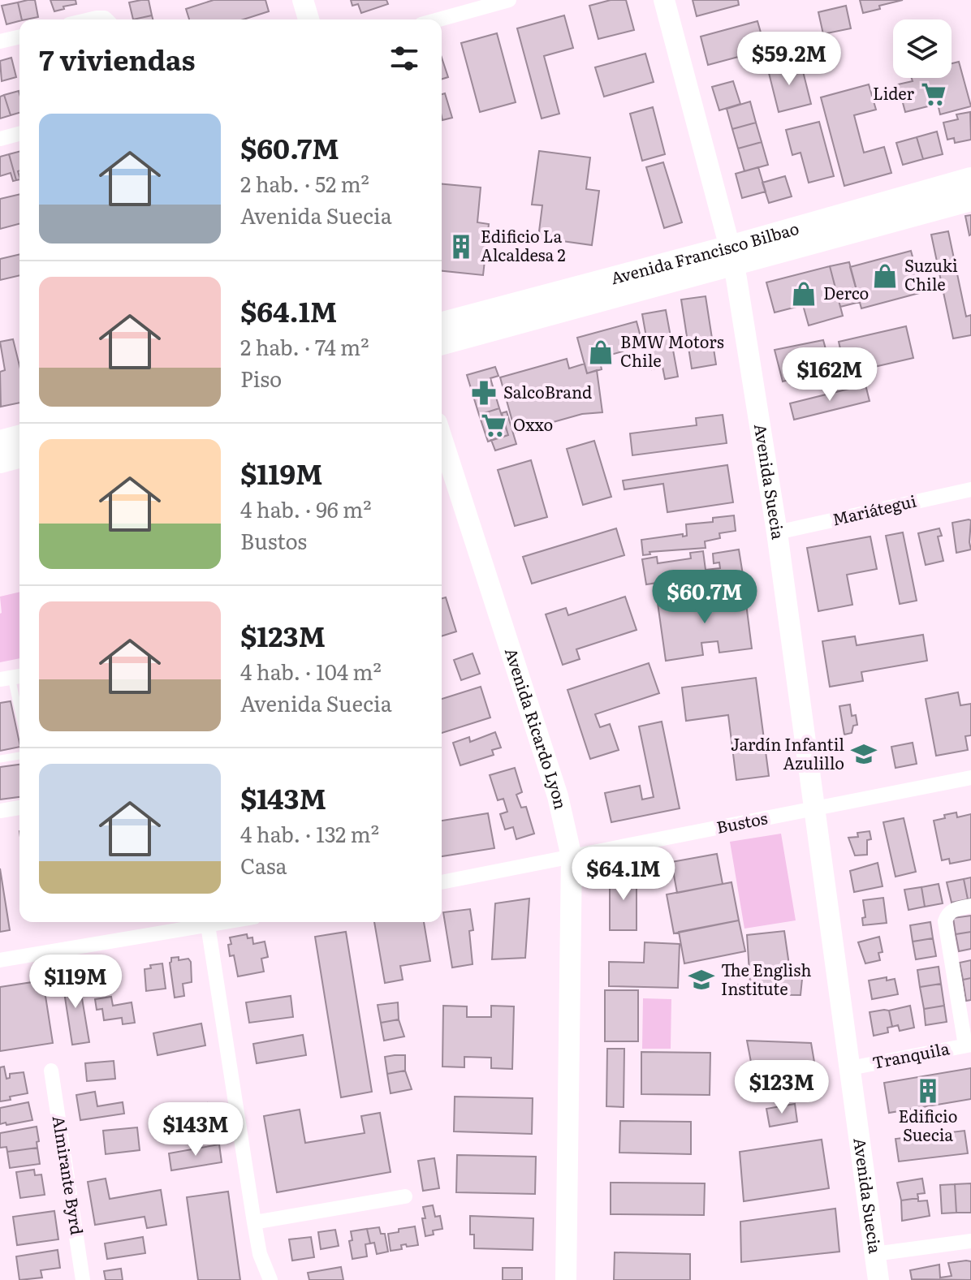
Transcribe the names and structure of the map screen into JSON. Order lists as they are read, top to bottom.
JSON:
{
  "streets": {
    "main road": ["Avenida Francisco Bilbao"],
    "street": [
      "Avenida Suecia",
      "Mariátegui",
      "Avenida Ricardo Lyon",
      "Bustos",
      "Tranquila",
      "Almirante Byrd"
    ]
  },
  "crossings": [
    ["Avenida Francisco Bilbao", "Avenida Suecia"],
    ["Avenida Suecia", "Mariátegui"],
    ["Avenida Suecia", "Bustos"],
    ["Avenida Suecia", "Tranquila"],
    ["Avenida Ricardo Lyon", "Bustos"]
  ],
  "places": {
    "supermarket": ["Lider", "Oxxo"],
    "building": ["Edificio La Alcaldesa 2", "Edificio Suecia"],
    "shop": ["Suzuki Chile", "Derco", "BMW Motors Chile"],
    "pharmacy": ["SalcoBrand"],
    "school or university": ["Jardín Infantil Azulillo", "The English Institute"]
  },
  "page": {
    "heading": "7 viviendas",
    "price": [
      "$59.2M",
      "$162M",
      "$60.7M",
      "$64.1M",
      "$119M",
      "$123M",
      "$143M"
    ],
    "list": [
      {
        "name": "$60.7M",
        "note": "2 hab. · 52 m² · Avenida Suecia"
      },
      {
        "name": "$64.1M",
        "note": "2 hab. · 74 m² · Piso"
      },
      {
        "name": "$119M",
        "note": "4 hab. · 96 m² · Bustos"
      },
      {
        "name": "$123M",
        "note": "4 hab. · 104 m² · Avenida Suecia"
      },
      {
        "name": "$143M",
        "note": "4 hab. · 132 m² · Casa"
      }
    ]
  }
}
